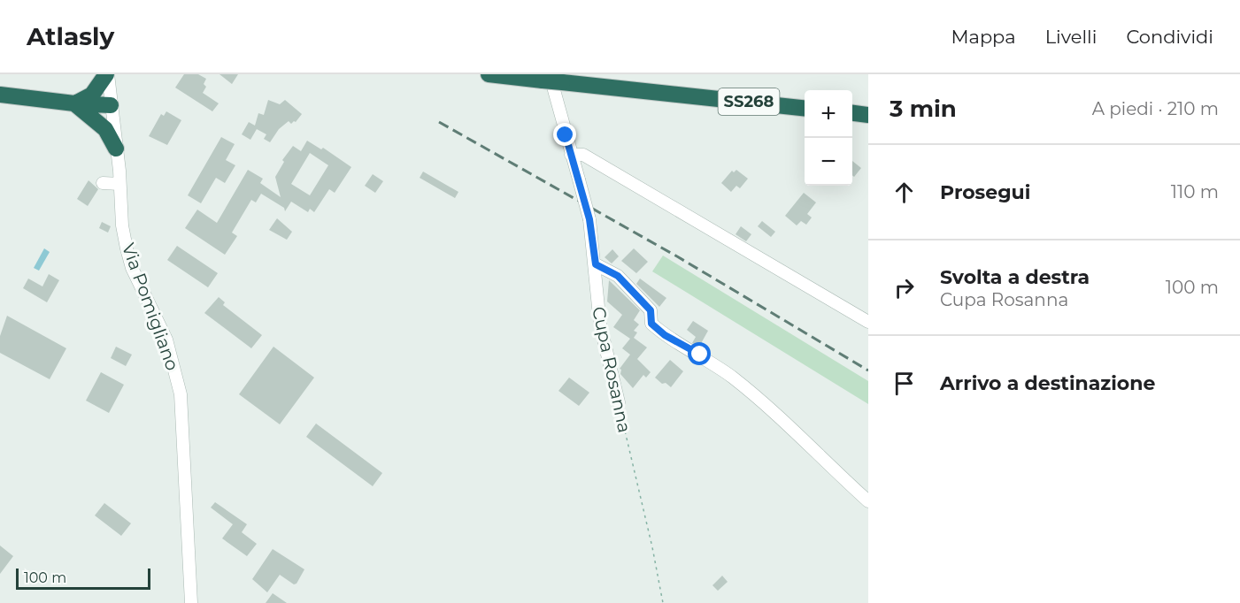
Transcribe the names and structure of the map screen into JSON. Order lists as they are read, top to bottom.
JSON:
{
  "streets": {
    "highway": ["SS268"],
    "street": ["Via Pomigliano", "Cupa Rosanna"]
  },
  "crossings": [
    ["SS268", "Cupa Rosanna"]
  ],
  "scale_bar": "100 m",
  "page": {
    "header": "Atlasly",
    "nav": ["Mappa", "Livelli", "Condividi"],
    "heading": ["3 min", "A piedi · 210 m"],
    "map_buttons": ["+", "−"],
    "list": [
      ["Prosegui", "110 m"],
      ["Svolta a destra", "Cupa Rosanna", "100 m"],
      "Arrivo a destinazione"
    ],
    "scale": "100 m"
  }
}
